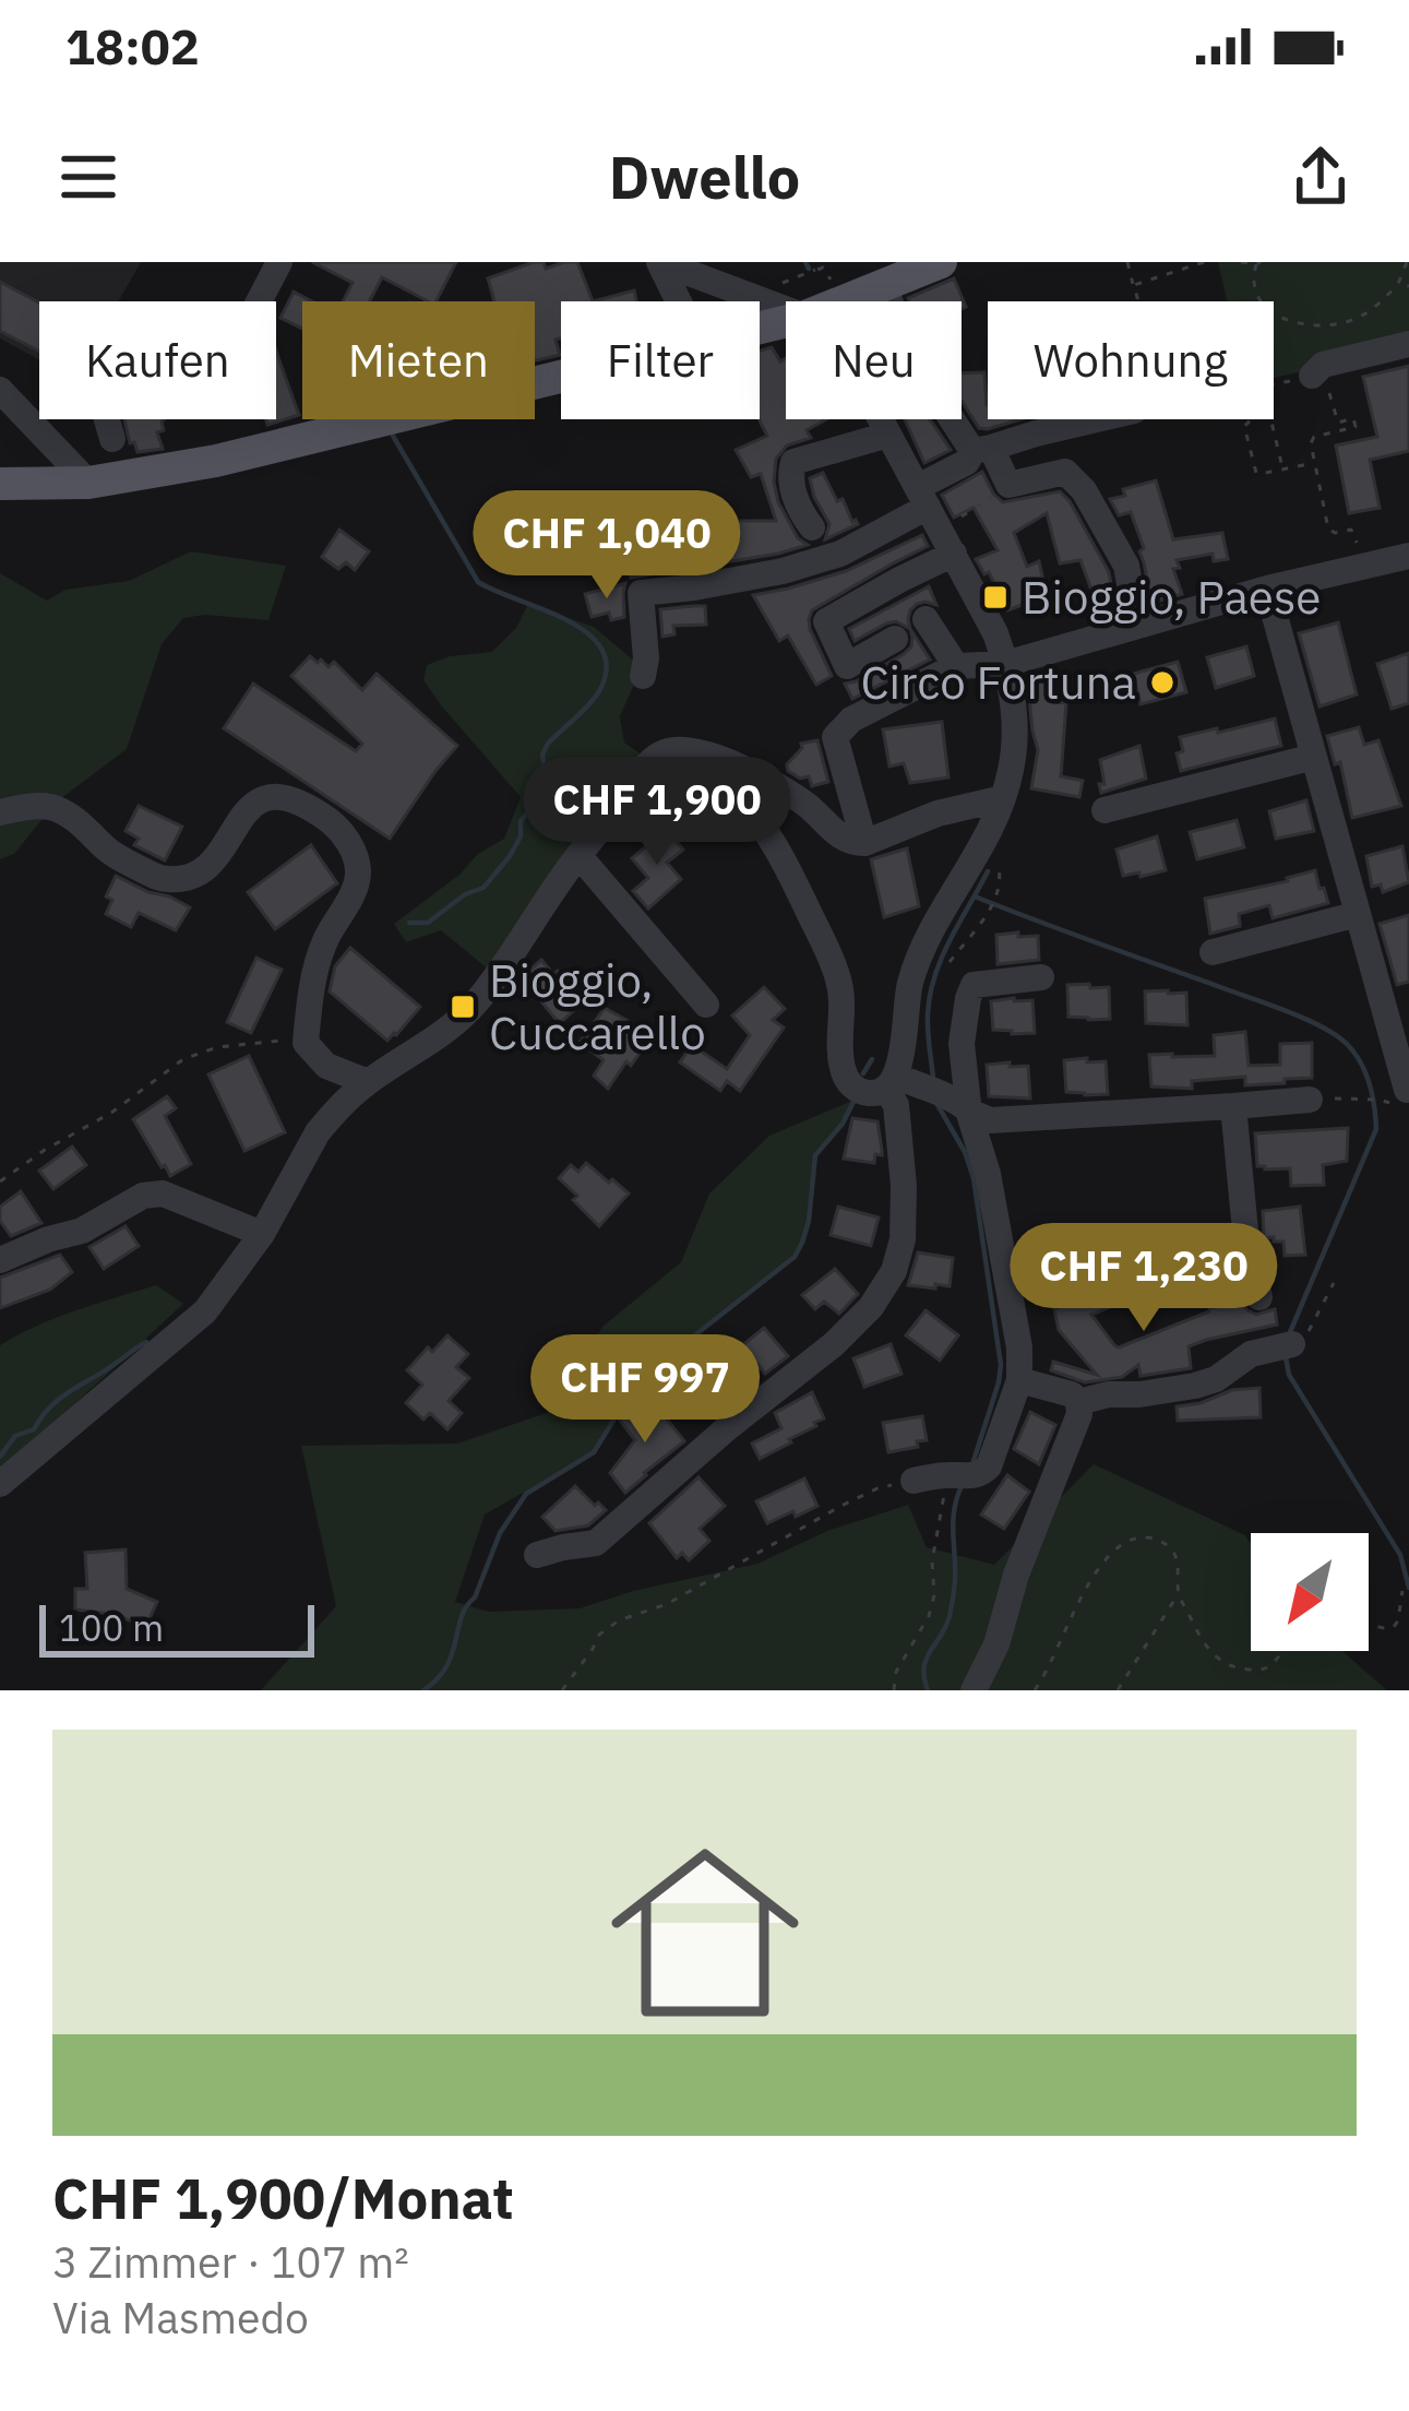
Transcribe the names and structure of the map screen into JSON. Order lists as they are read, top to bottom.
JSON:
{
  "places": {
    "transit": ["Bioggio, Paese", "Bioggio, Cuccarello"],
    "other": ["Circo Fortuna"]
  },
  "scale_bar": "100 m",
  "north": "bottom left",
  "page": {
    "status": "18:02",
    "header": "Dwello",
    "chip": [
      "Kaufen",
      "Mieten",
      "Filter",
      "Neu",
      "Wohnung"
    ],
    "price": [
      "CHF 1,040",
      "CHF 1,900",
      "CHF 1,230",
      "CHF 997"
    ],
    "scale": "100 m",
    "list": [
      {
        "name": "CHF 1,900/Monat",
        "note": "3 Zimmer · 107 m² · Via Masmedo"
      }
    ]
  }
}
